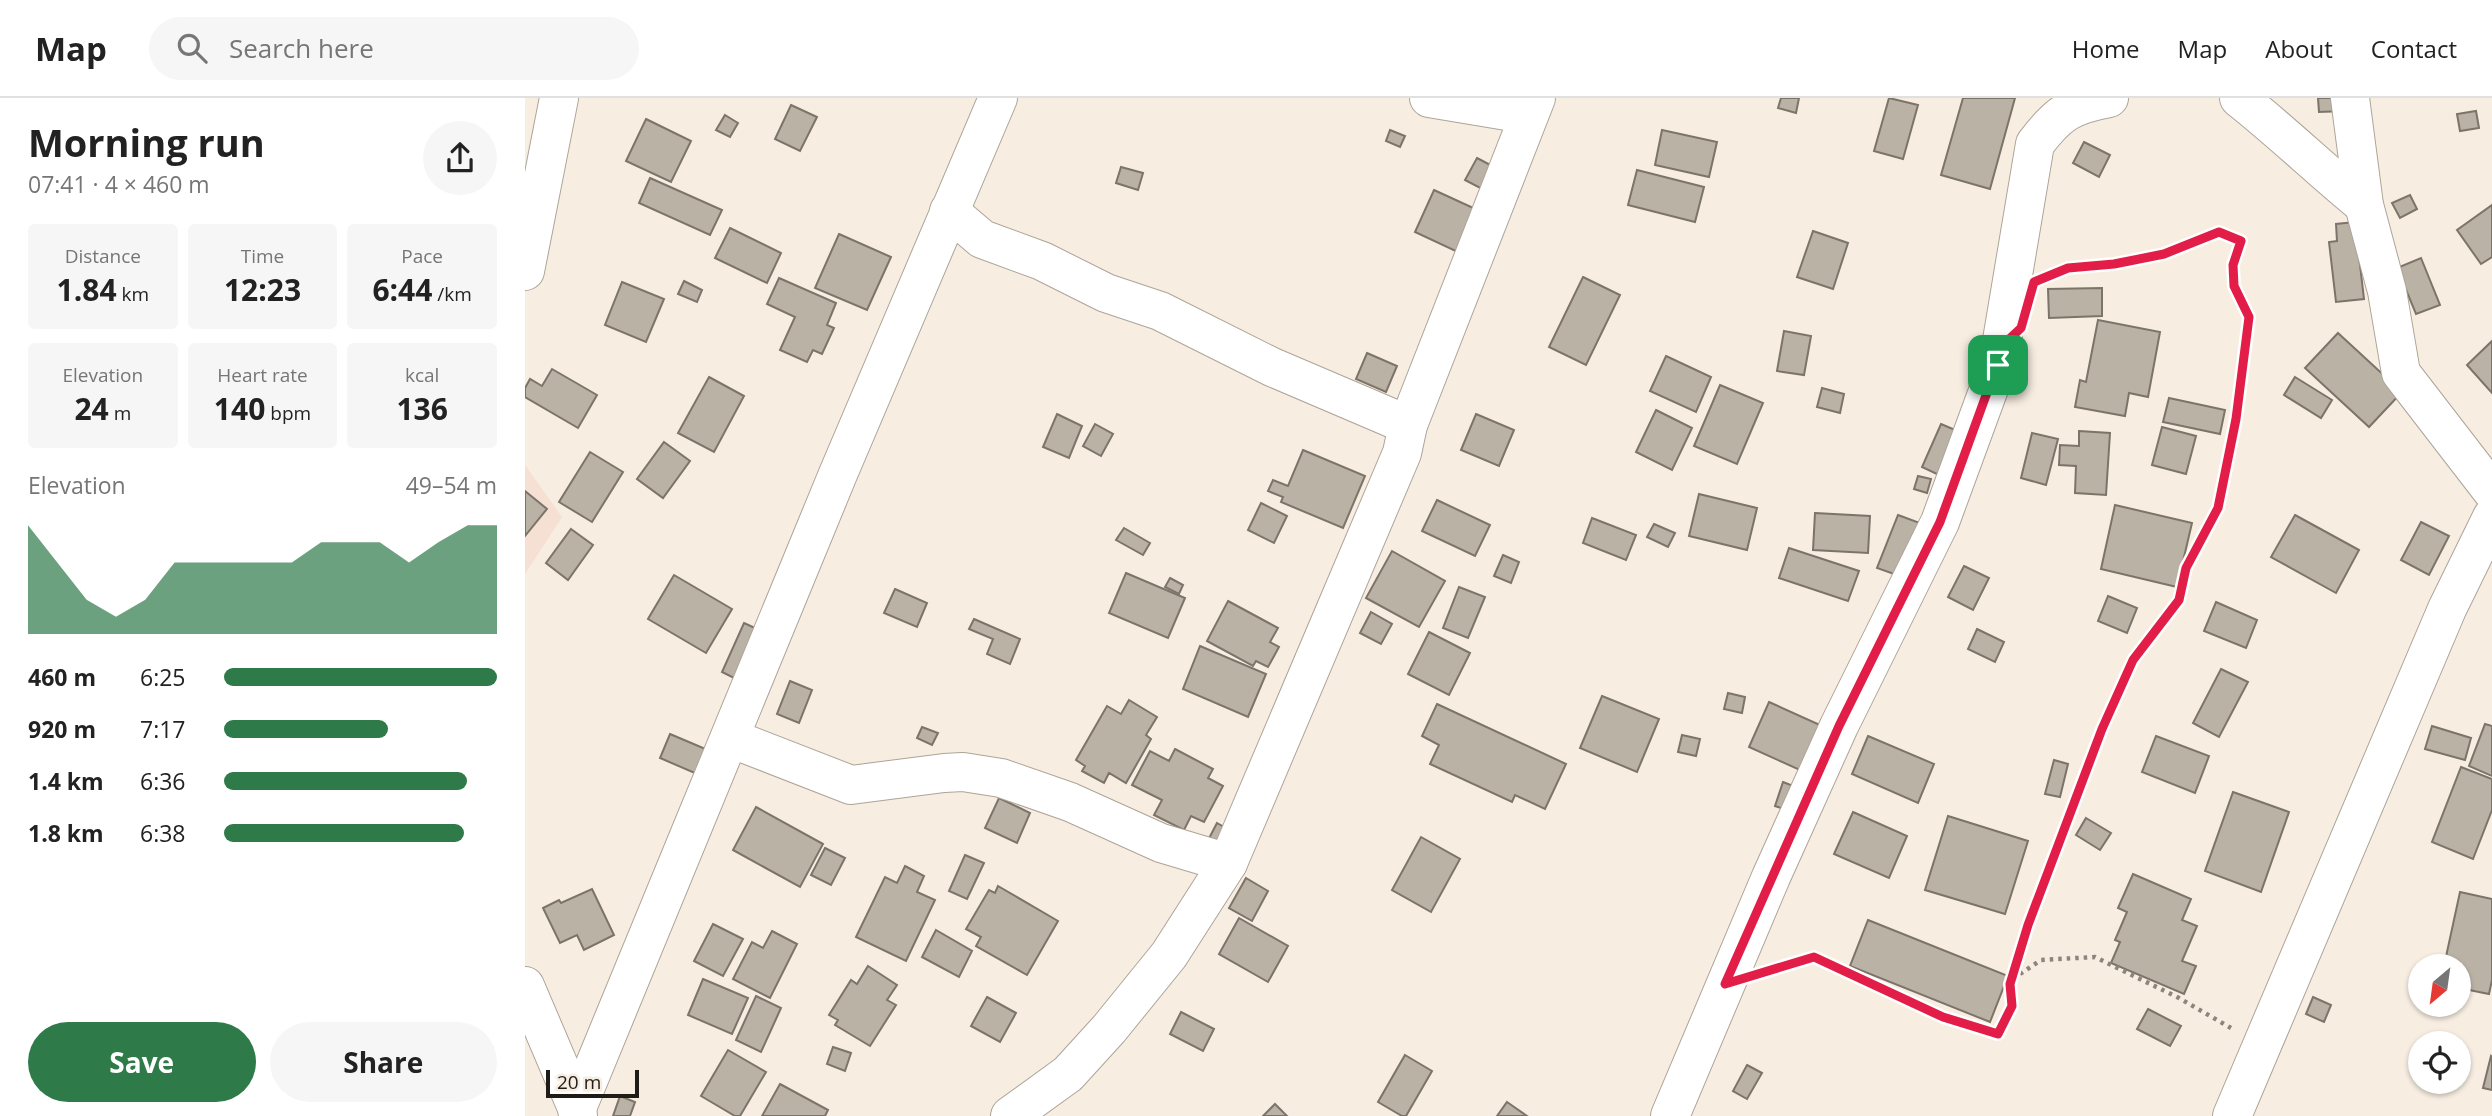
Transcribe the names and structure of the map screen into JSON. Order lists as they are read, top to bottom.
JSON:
{
  "scale_bar": "20 m",
  "north": "bottom left",
  "page": {
    "header": "Map",
    "search": "Search here",
    "nav": [
      "Home",
      "Map",
      "About",
      "Contact"
    ],
    "heading": ["Morning run", "07:41 · 4 × 460 m"],
    "stats": [
      ["Distance", "1.84 km"],
      ["Time", "12:23"],
      ["Pace", "6:44 /km"],
      ["Elevation", "24 m"],
      ["Heart rate", "140 bpm"],
      ["kcal", "136"]
    ],
    "chart": ["Elevation", "49–54 m"],
    "list": [
      {
        "name": "460 m",
        "note": "6:25"
      },
      {
        "name": "920 m",
        "note": "7:17"
      },
      {
        "name": "1.4 km",
        "note": "6:36"
      },
      {
        "name": "1.8 km",
        "note": "6:38"
      }
    ],
    "buttons": ["Save", "Share"],
    "scale": "20 m"
  }
}
